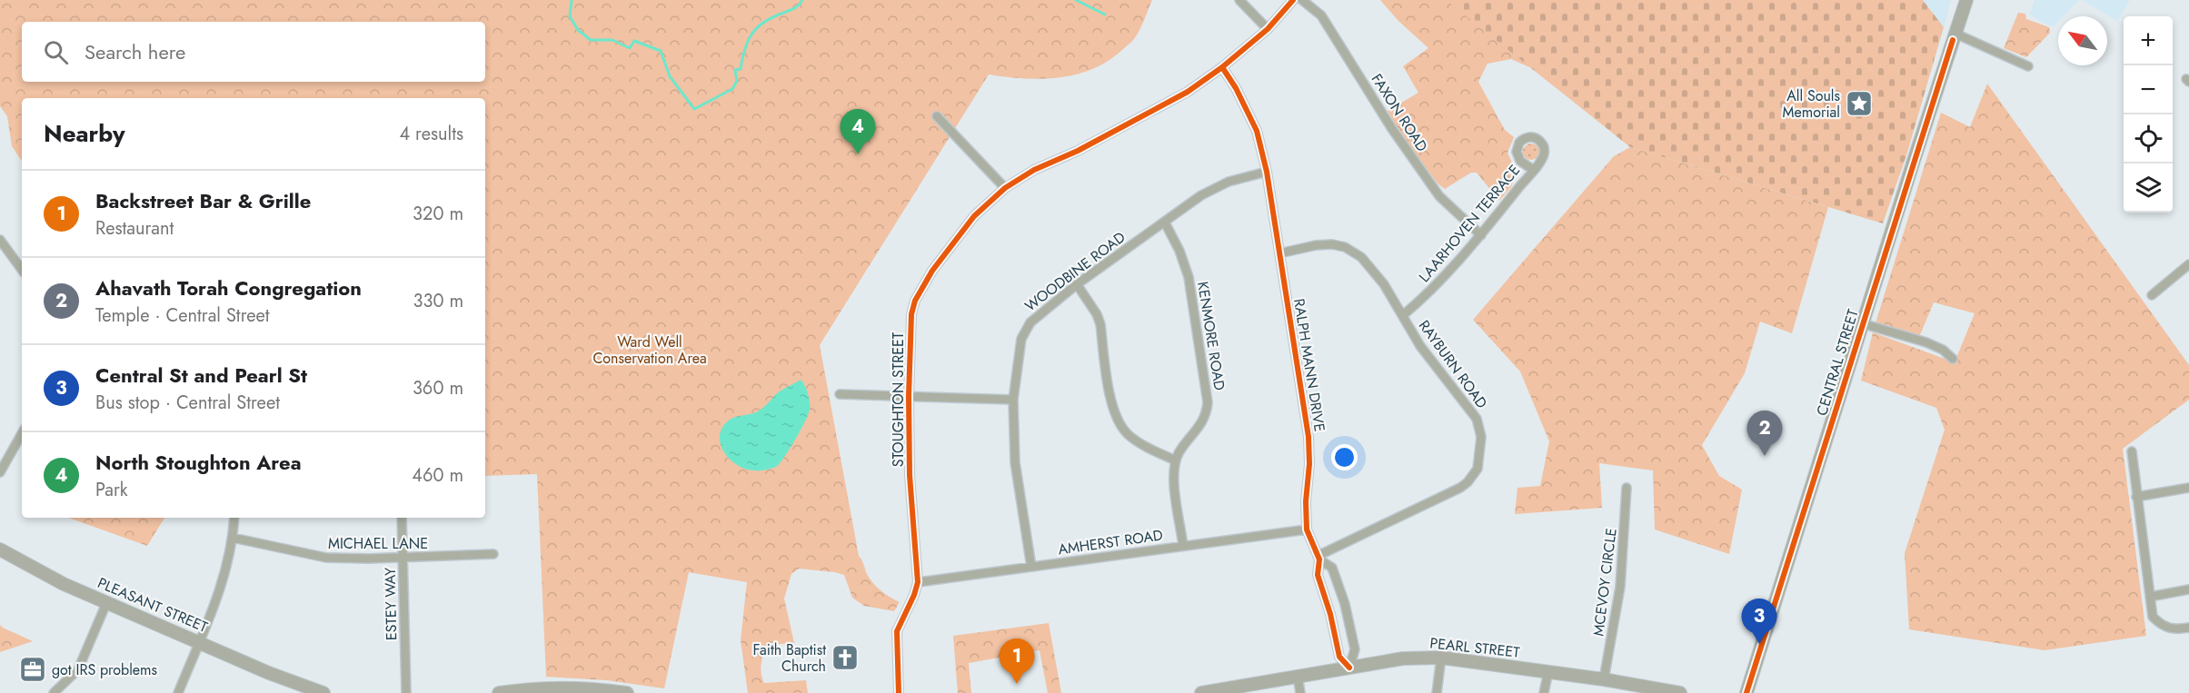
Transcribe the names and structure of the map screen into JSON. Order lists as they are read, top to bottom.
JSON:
{
  "streets": {
    "main road": ["CENTRAL STREET", "PLEASANT STREET", "PEARL STREET"],
    "street": [
      "FAXON ROAD",
      "LAARHOVEN TERRACE",
      "WOODBINE ROAD",
      "KENMORE ROAD",
      "RAYBURN ROAD",
      "RALPH MANN DRIVE",
      "STOUGHTON STREET",
      "AMHERST ROAD",
      "MICHAEL LANE",
      "MCEVOY CIRCLE",
      "ESTEY WAY"
    ]
  },
  "crossings": [
    ["FAXON ROAD", "LAARHOVEN TERRACE"],
    ["LAARHOVEN TERRACE", "RAYBURN ROAD"],
    ["WOODBINE ROAD", "KENMORE ROAD"],
    ["WOODBINE ROAD", "RALPH MANN DRIVE"],
    ["WOODBINE ROAD", "AMHERST ROAD"],
    ["RAYBURN ROAD", "RALPH MANN DRIVE"],
    ["RALPH MANN DRIVE", "STOUGHTON STREET"],
    ["RALPH MANN DRIVE", "AMHERST ROAD"],
    ["RALPH MANN DRIVE", "PEARL STREET"],
    ["STOUGHTON STREET", "AMHERST ROAD"],
    ["MICHAEL LANE", "ESTEY WAY"],
    ["MCEVOY CIRCLE", "PEARL STREET"]
  ],
  "parks": ["Ward Well Conservation Area"],
  "places": {
    "place": ["All Souls Memorial"],
    "church": ["Faith Baptist Church"],
    "office": ["got IRS problems"]
  },
  "north": "top left",
  "page": {
    "map_buttons": ["+", "−"],
    "search": "Search here",
    "heading": ["Nearby", "4 results"],
    "pins": [
      "4",
      "2",
      "3",
      "1"
    ],
    "list": [
      {
        "mark": "1",
        "name": "Backstreet Bar & Grille",
        "note": "Restaurant",
        "value": "320 m"
      },
      {
        "mark": "2",
        "name": "Ahavath Torah Congregation",
        "note": "Temple · Central Street",
        "value": "330 m"
      },
      {
        "mark": "3",
        "name": "Central St and Pearl St",
        "note": "Bus stop · Central Street",
        "value": "360 m"
      },
      {
        "mark": "4",
        "name": "North Stoughton Area",
        "note": "Park",
        "value": "460 m"
      }
    ]
  }
}
